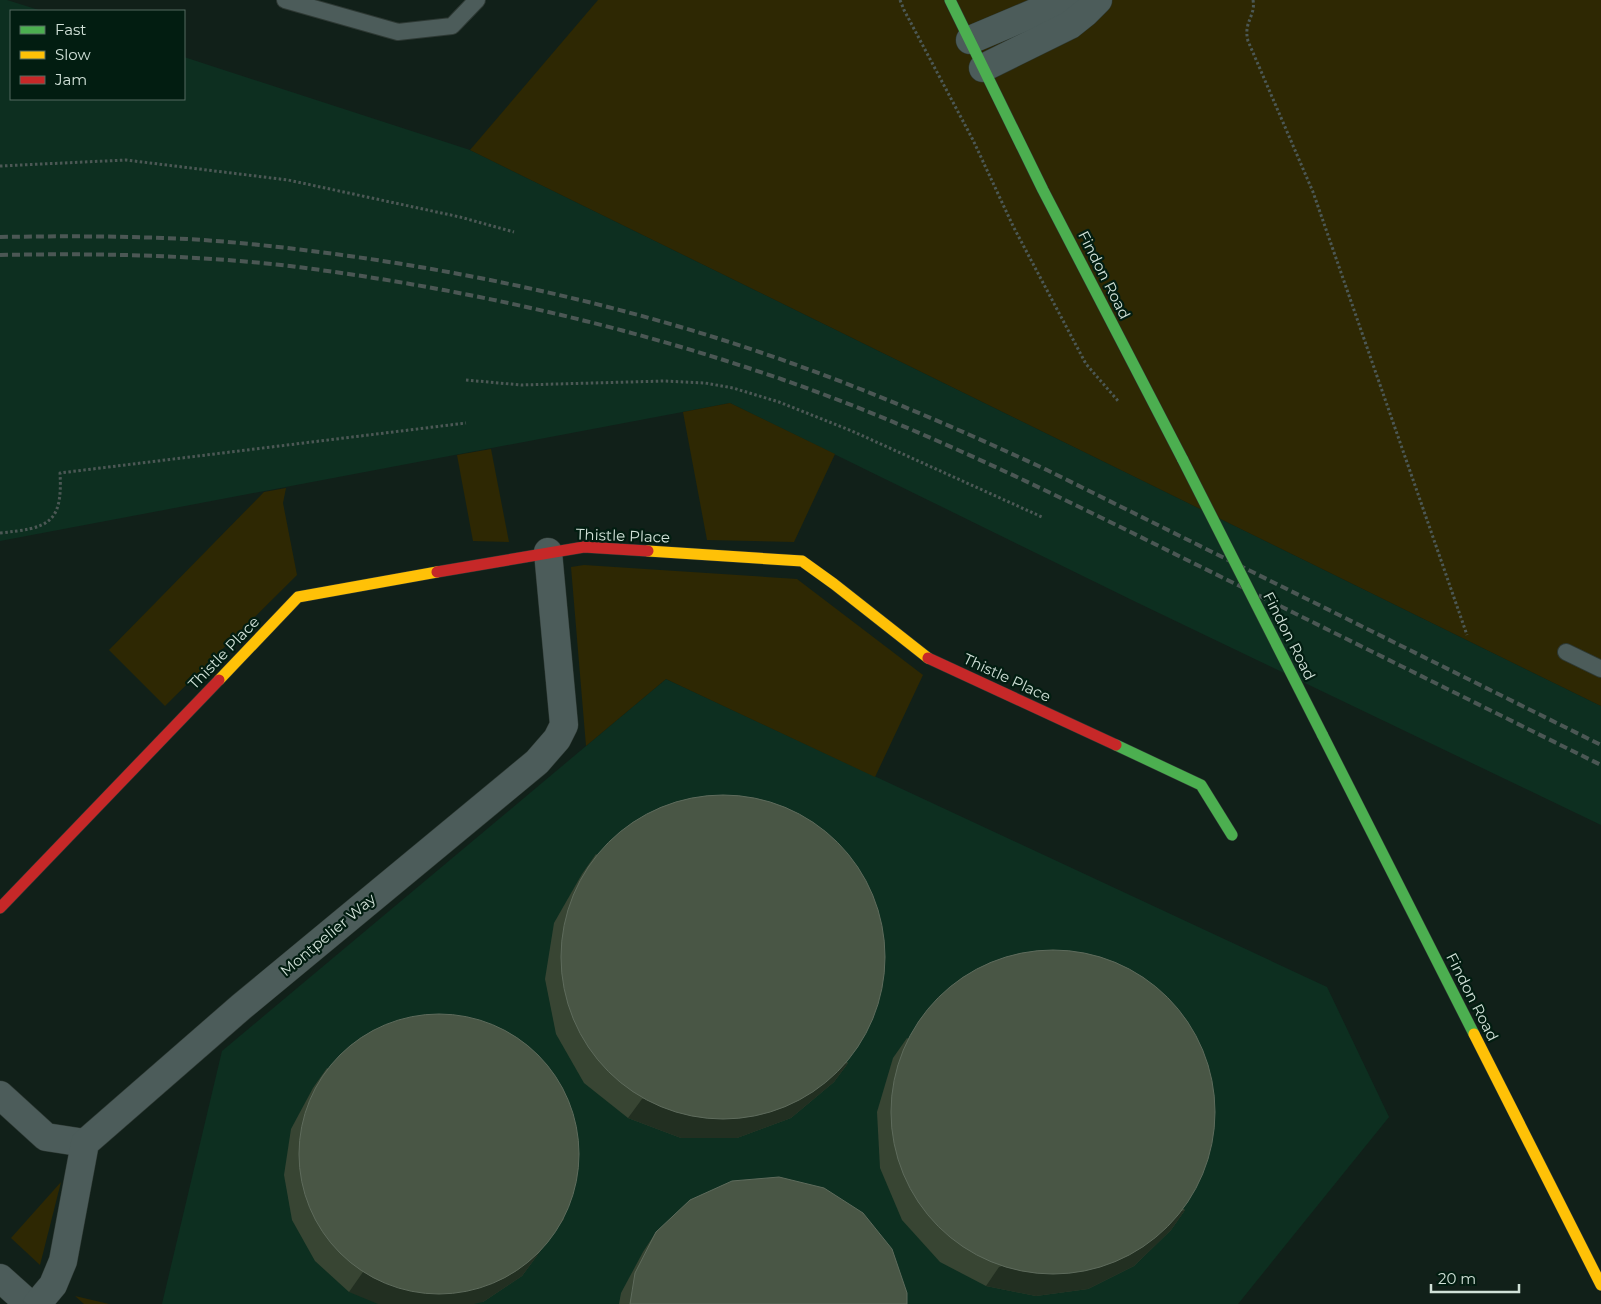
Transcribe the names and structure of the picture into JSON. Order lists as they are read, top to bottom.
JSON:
{
  "streets": {
    "street": ["Findon Road", "Thistle Place", "Montpelier Way"]
  },
  "crossings": [
    ["Thistle Place", "Montpelier Way"]
  ],
  "legend": ["Fast", "Slow", "Jam"],
  "scale_bar": "20 m"
}
